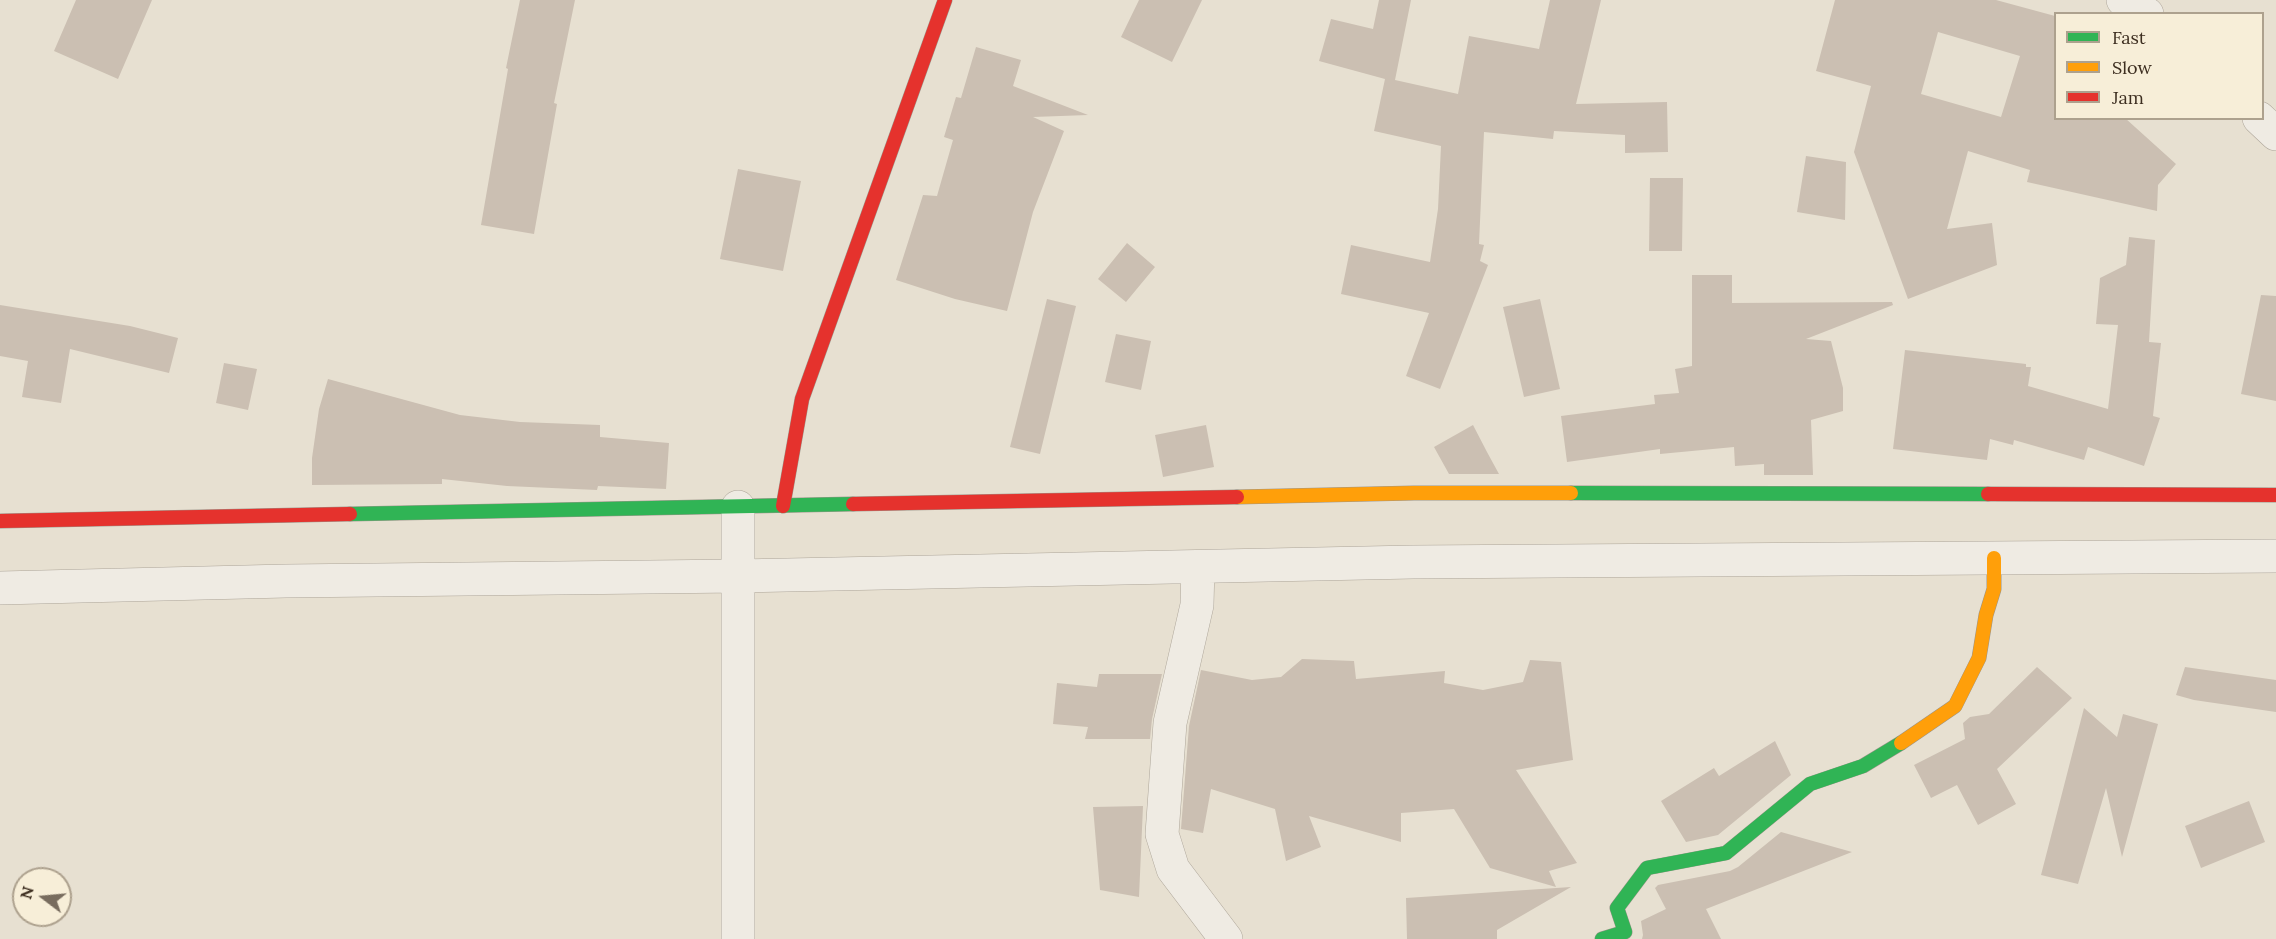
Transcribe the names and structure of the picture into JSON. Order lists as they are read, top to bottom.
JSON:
{
  "legend": ["Fast", "Slow", "Jam"],
  "north": "left"
}
